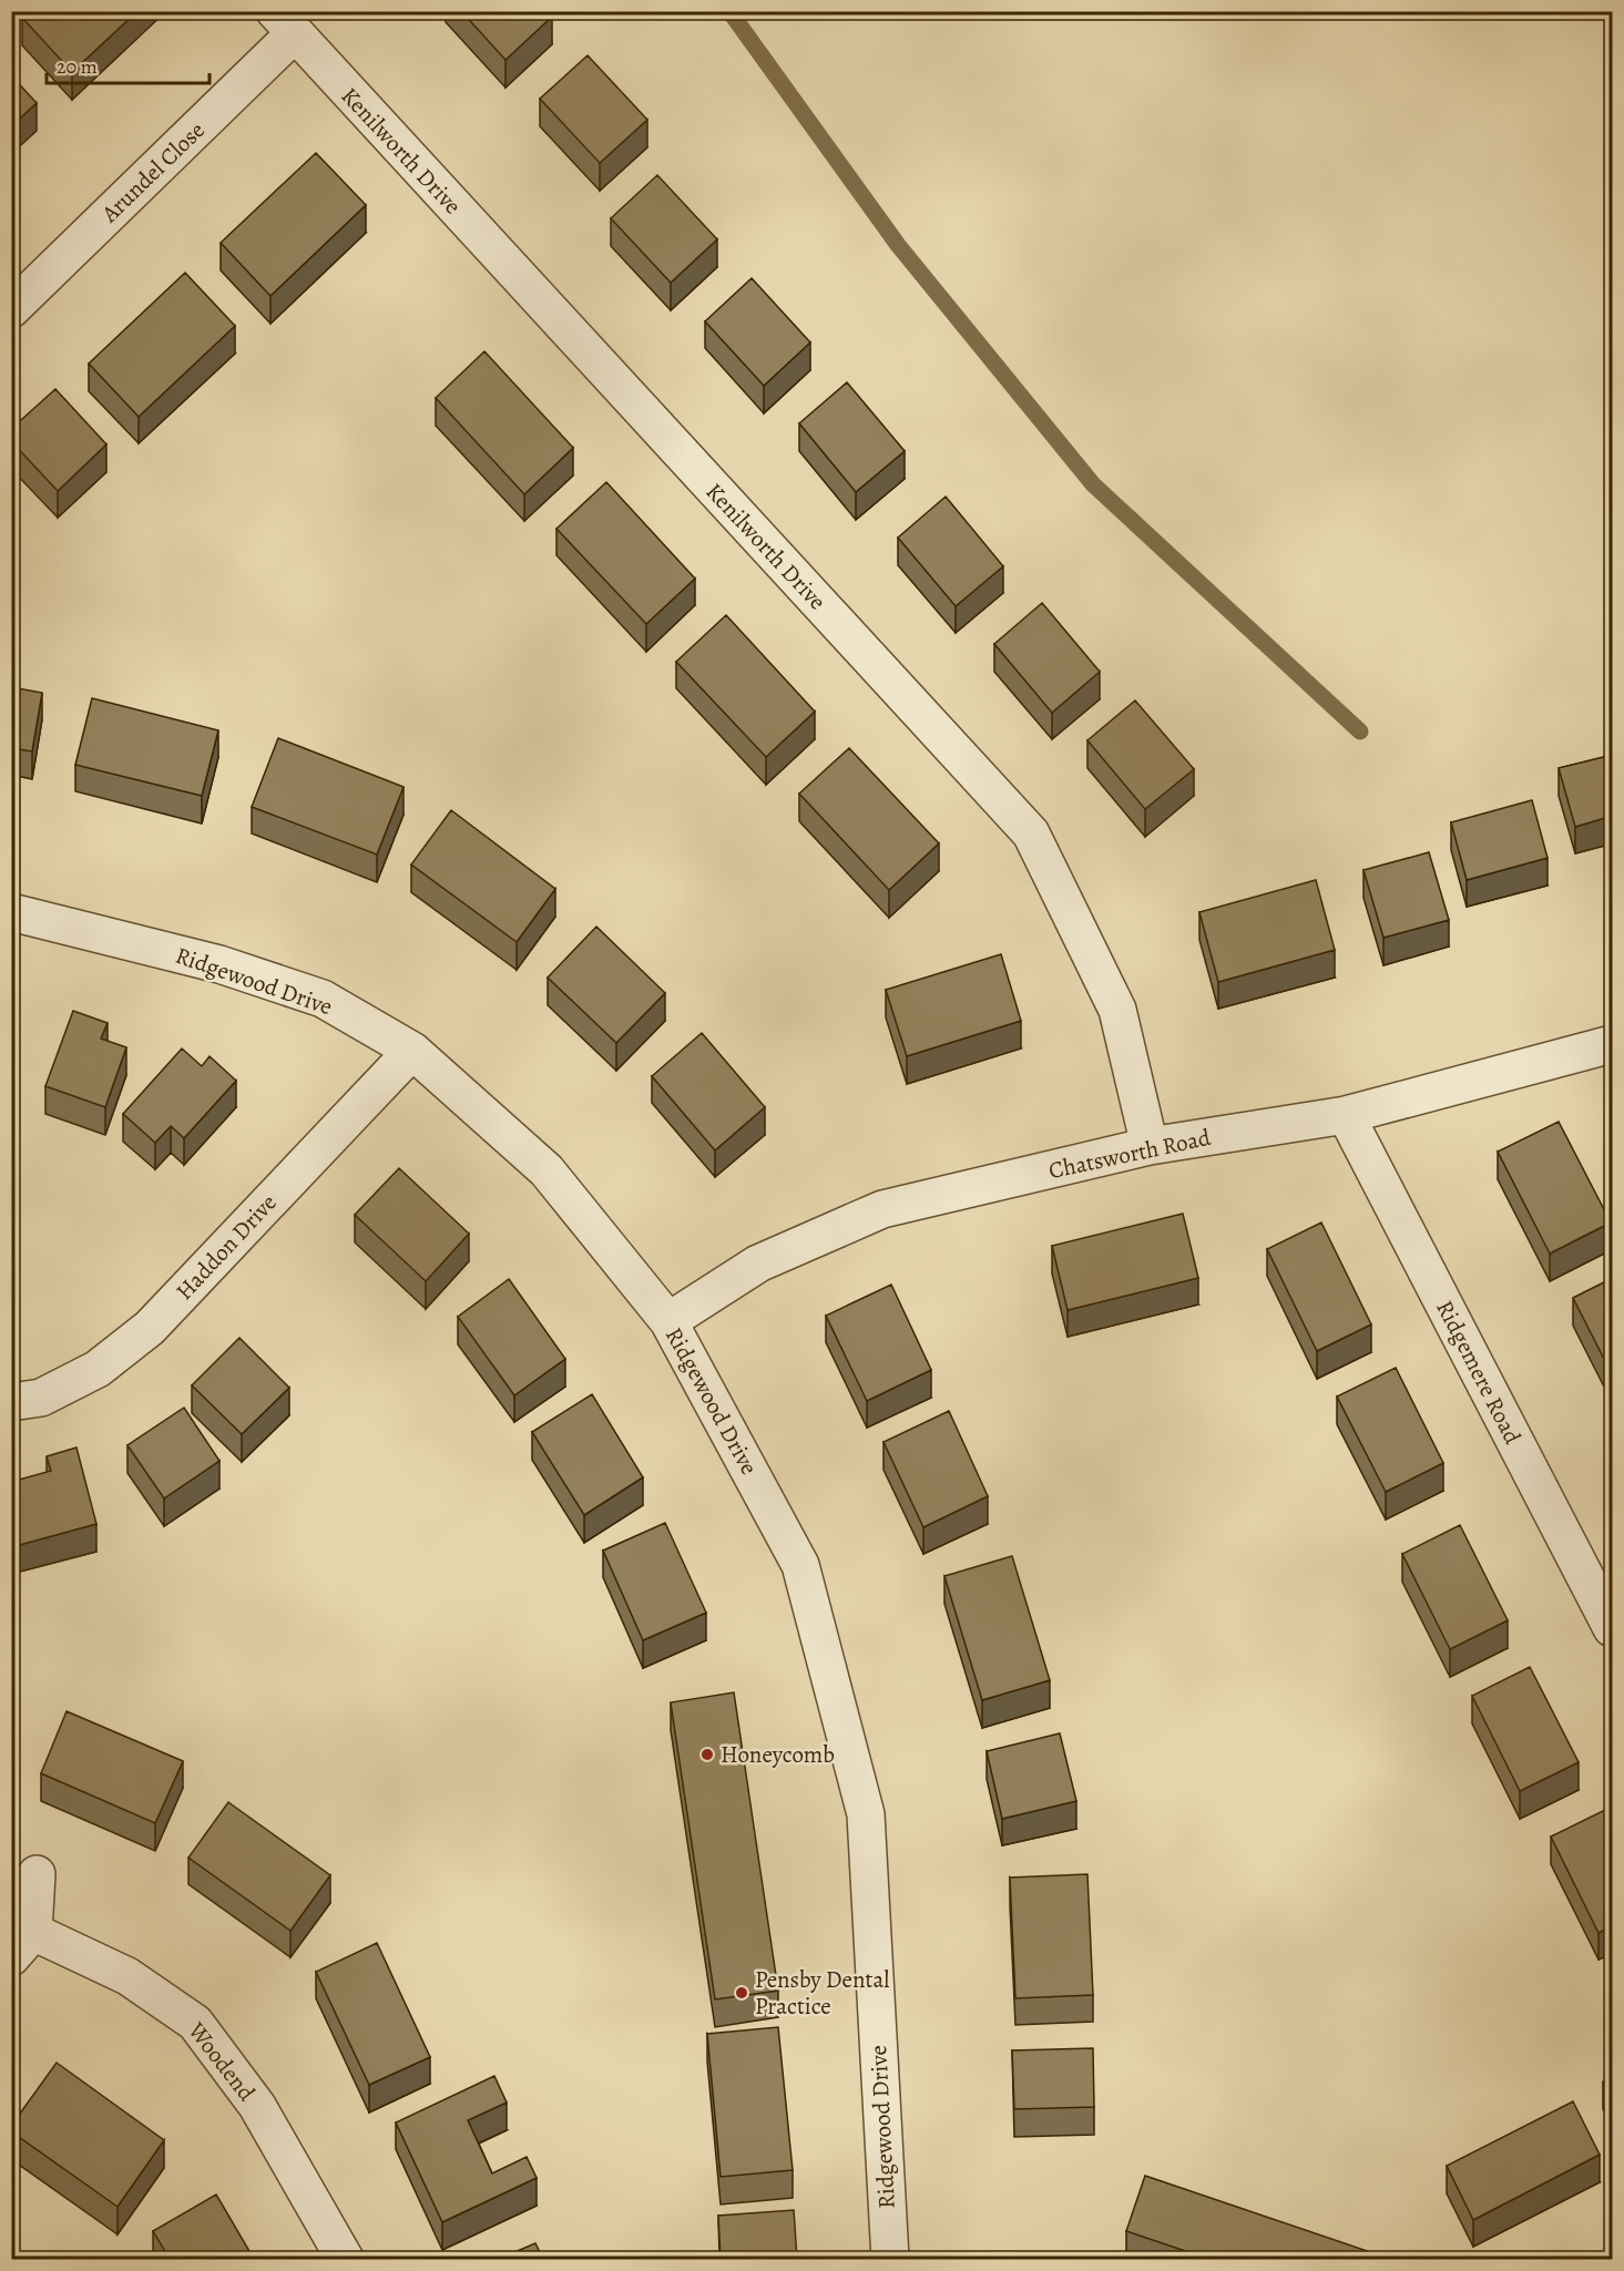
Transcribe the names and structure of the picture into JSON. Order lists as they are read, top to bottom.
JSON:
{
  "streets": {
    "street": [
      "Kenilworth Drive",
      "Arundel Close",
      "Ridgewood Drive",
      "Chatsworth Road",
      "Haddon Drive",
      "Ridgemere Road",
      "Woodend"
    ]
  },
  "crossings": [
    ["Kenilworth Drive", "Arundel Close"],
    ["Kenilworth Drive", "Chatsworth Road"],
    ["Ridgewood Drive", "Chatsworth Road"],
    ["Ridgewood Drive", "Haddon Drive"],
    ["Chatsworth Road", "Ridgemere Road"]
  ],
  "places": ["Honeycomb", "Pensby Dental Practice"],
  "scale_bar": "20 m"
}
